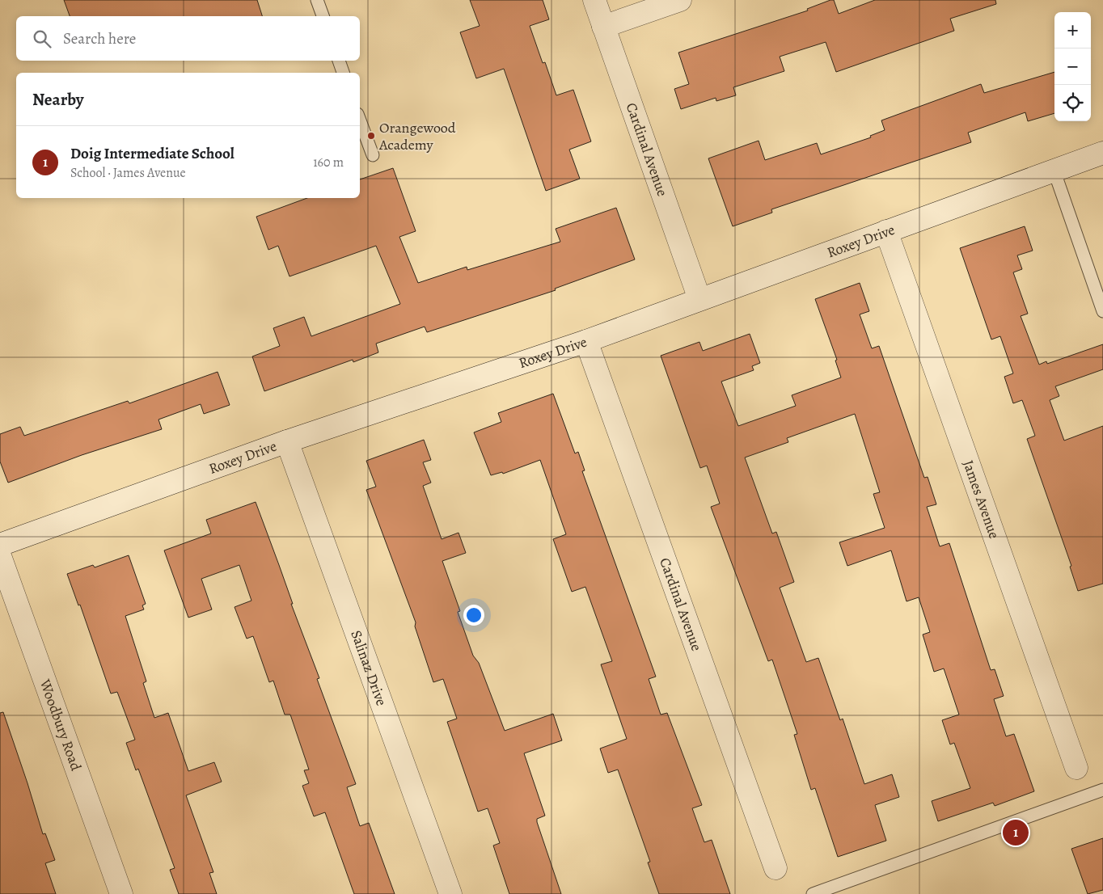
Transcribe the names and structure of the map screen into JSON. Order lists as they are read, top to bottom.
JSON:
{
  "streets": {
    "street": [
      "Cardinal Avenue",
      "Roxey Drive",
      "James Avenue",
      "Salinaz Drive",
      "Woodbury Road"
    ]
  },
  "crossings": [
    ["Cardinal Avenue", "Roxey Drive"],
    ["Roxey Drive", "James Avenue"],
    ["Roxey Drive", "Salinaz Drive"]
  ],
  "places": ["Orangewood Academy"],
  "page": {
    "map_buttons": ["+", "−"],
    "search": "Search here",
    "heading": "Nearby",
    "list": [
      {
        "mark": "1",
        "name": "Doig Intermediate School",
        "note": "School · James Avenue",
        "value": "160 m"
      }
    ],
    "pins": "1"
  }
}
